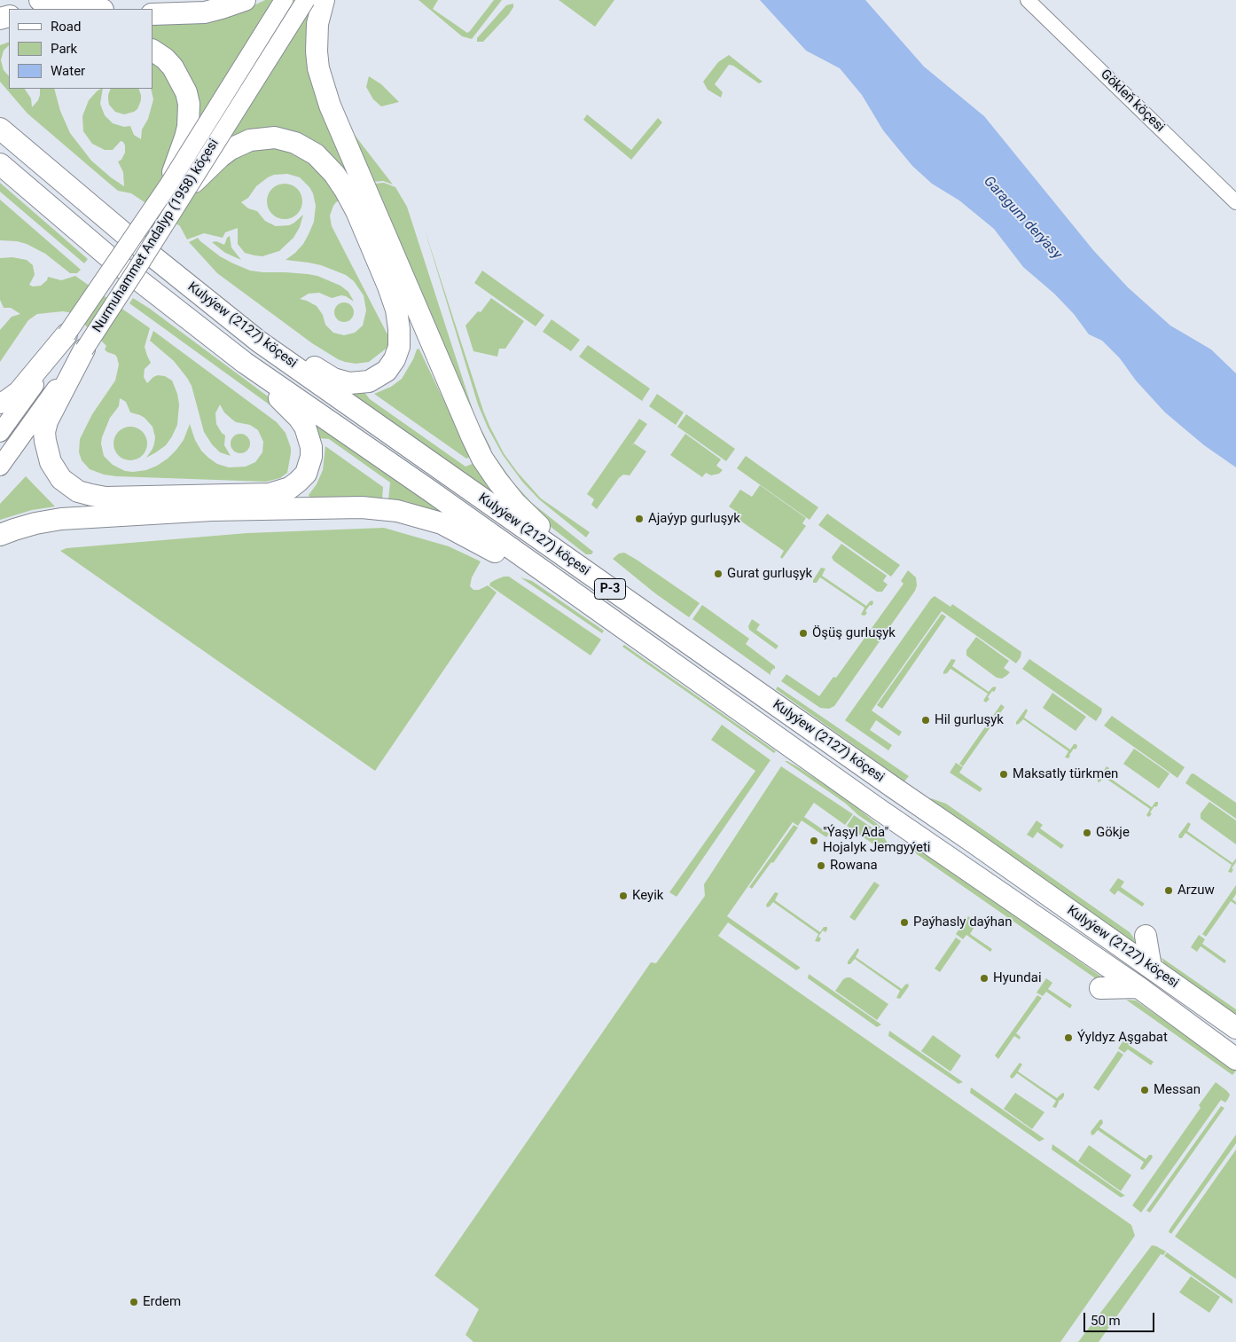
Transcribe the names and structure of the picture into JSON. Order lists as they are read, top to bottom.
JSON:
{
  "streets": {
    "highway": ["Kulyýew (2127) köçesi", "P-3"],
    "main road": ["Nurmuhammet Andalyp (1958) köçesi"],
    "street": ["Gökleň köçesi"]
  },
  "water": ["Garagum derýasy"],
  "places": [
    "Ajaýyp gurluşyk",
    "Gurat gurluşyk",
    "Öşüş gurluşyk",
    "Hil gurluşyk",
    "Maksatly türkmen",
    "Gökje",
    "\"Ýaşyl Ada\" Hojalyk Jemgyýeti",
    "Rowana",
    "Arzuw",
    "Keyik",
    "Paýhasly daýhan",
    "Hyundai",
    "Ýyldyz Aşgabat",
    "Messan",
    "Erdem"
  ],
  "legend": ["Road", "Park", "Water"],
  "scale_bar": "50 m"
}
